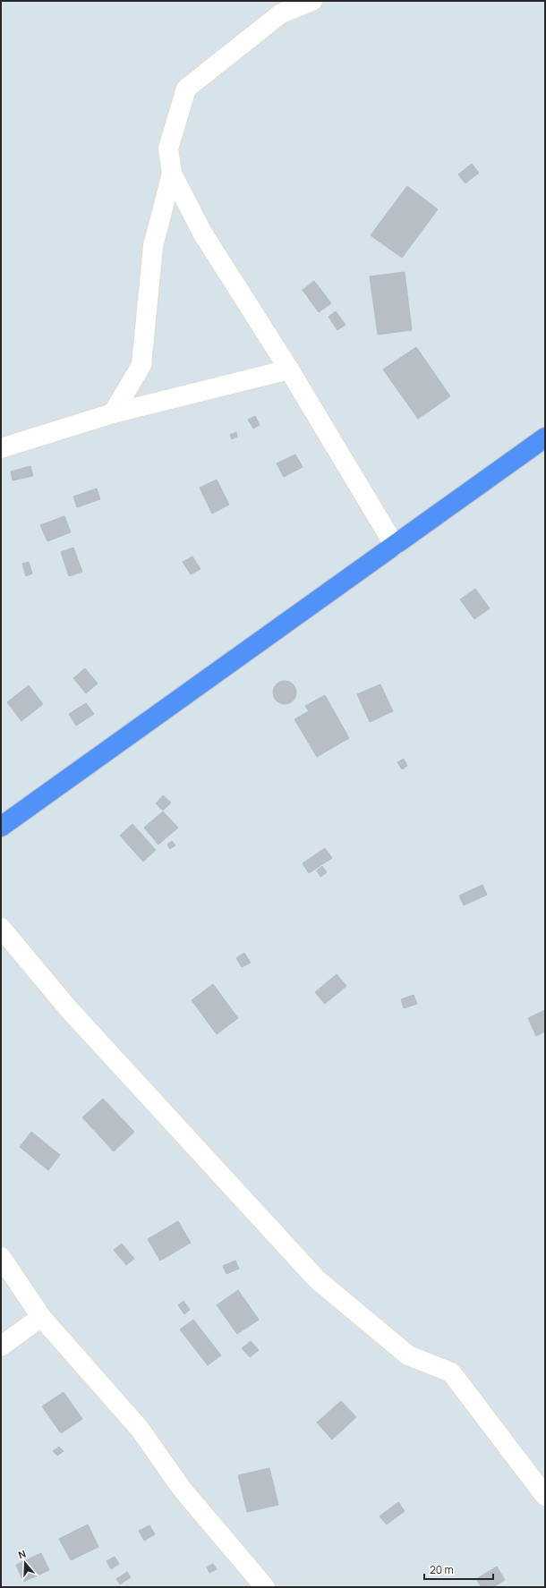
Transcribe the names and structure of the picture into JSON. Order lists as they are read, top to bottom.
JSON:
{
  "scale_bar": "20 m",
  "north": "top"
}
